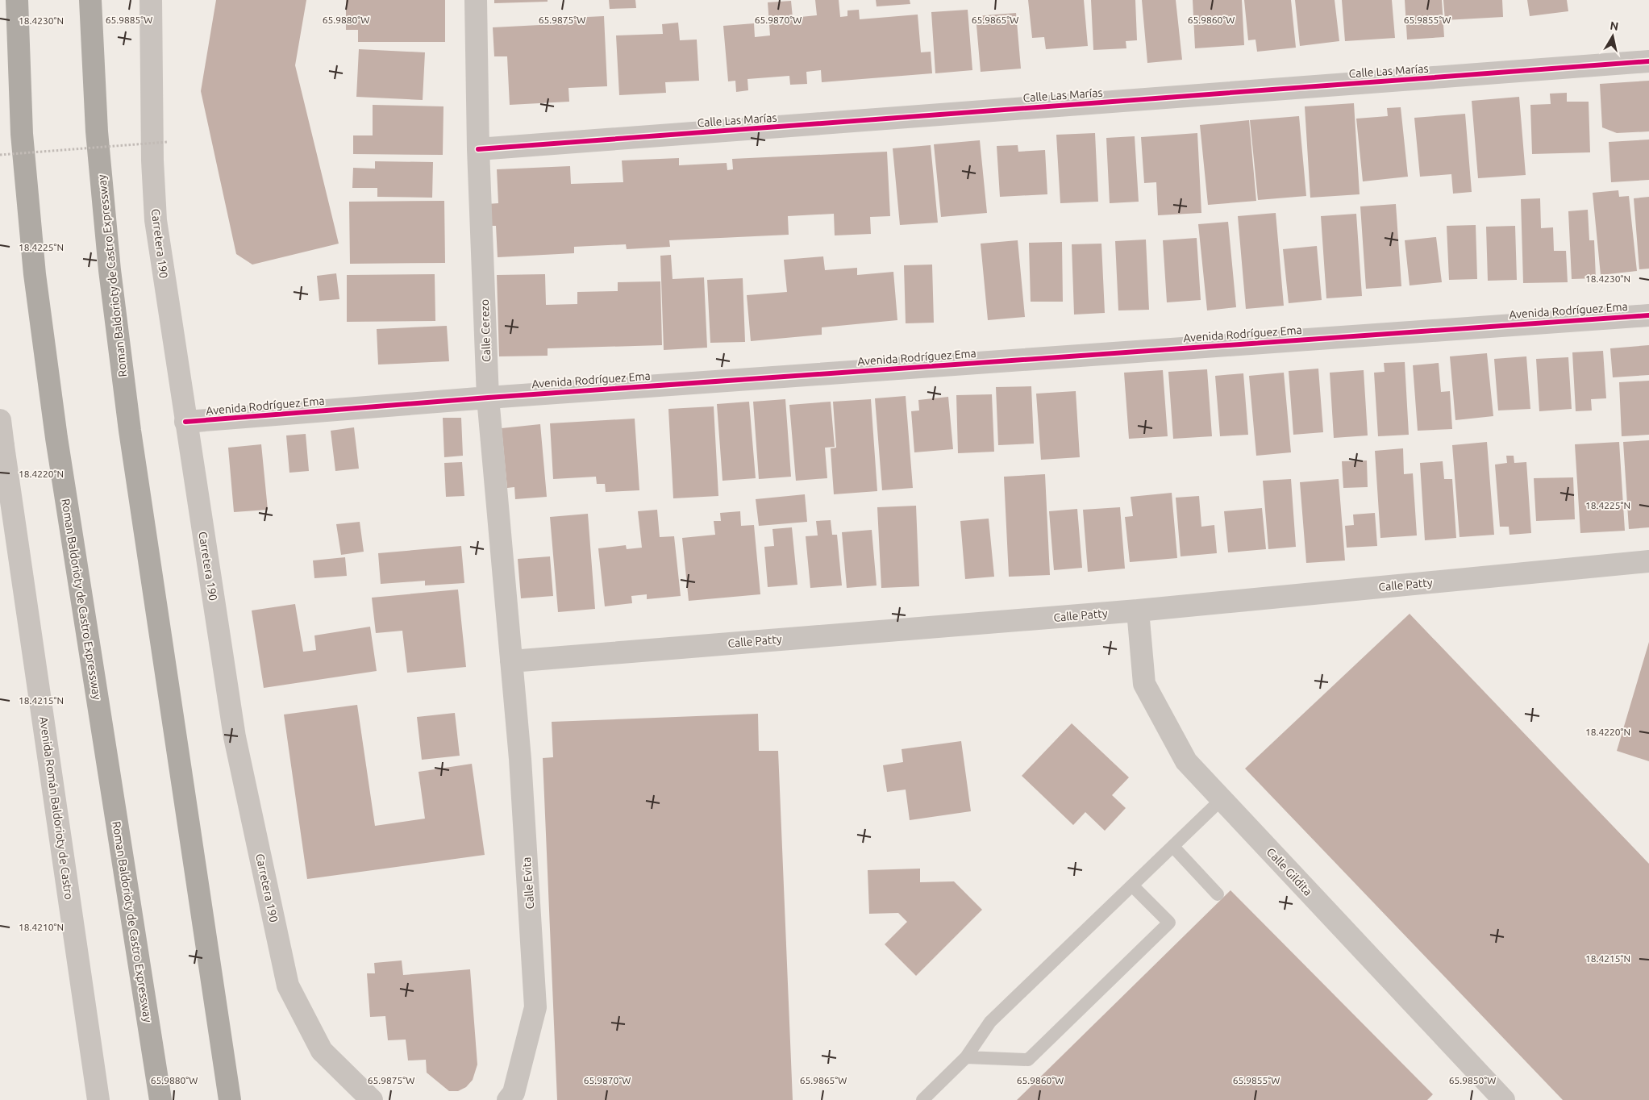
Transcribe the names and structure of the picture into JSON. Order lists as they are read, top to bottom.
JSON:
{
  "streets": {
    "highway": ["Roman Baldorioty de Castro Expressway"],
    "street": [
      "Calle Las Marías",
      "Carretera 190",
      "Avenida Rodríguez Ema",
      "Calle Cerezo",
      "Calle Patty",
      "Avenida Román Baldorioty de Castro",
      "Calle Gildita",
      "Calle Evita"
    ]
  },
  "crossings": [
    ["Calle Las Marías", "Calle Cerezo"],
    ["Carretera 190", "Avenida Rodríguez Ema"],
    ["Avenida Rodríguez Ema", "Calle Cerezo"],
    ["Calle Cerezo", "Calle Patty"],
    ["Calle Cerezo", "Calle Evita"],
    ["Calle Patty", "Calle Gildita"],
    ["Calle Patty", "Calle Evita"]
  ],
  "north": "top",
  "coordinates": [
    "65.9885°W",
    "65.9880°W",
    "65.9875°W",
    "65.9870°W",
    "65.9865°W",
    "65.9860°W",
    "65.9855°W",
    "18.4230°N",
    "18.4225°N",
    "18.4220°N",
    "18.4215°N",
    "18.4210°N",
    "65.9850°W"
  ]
}
